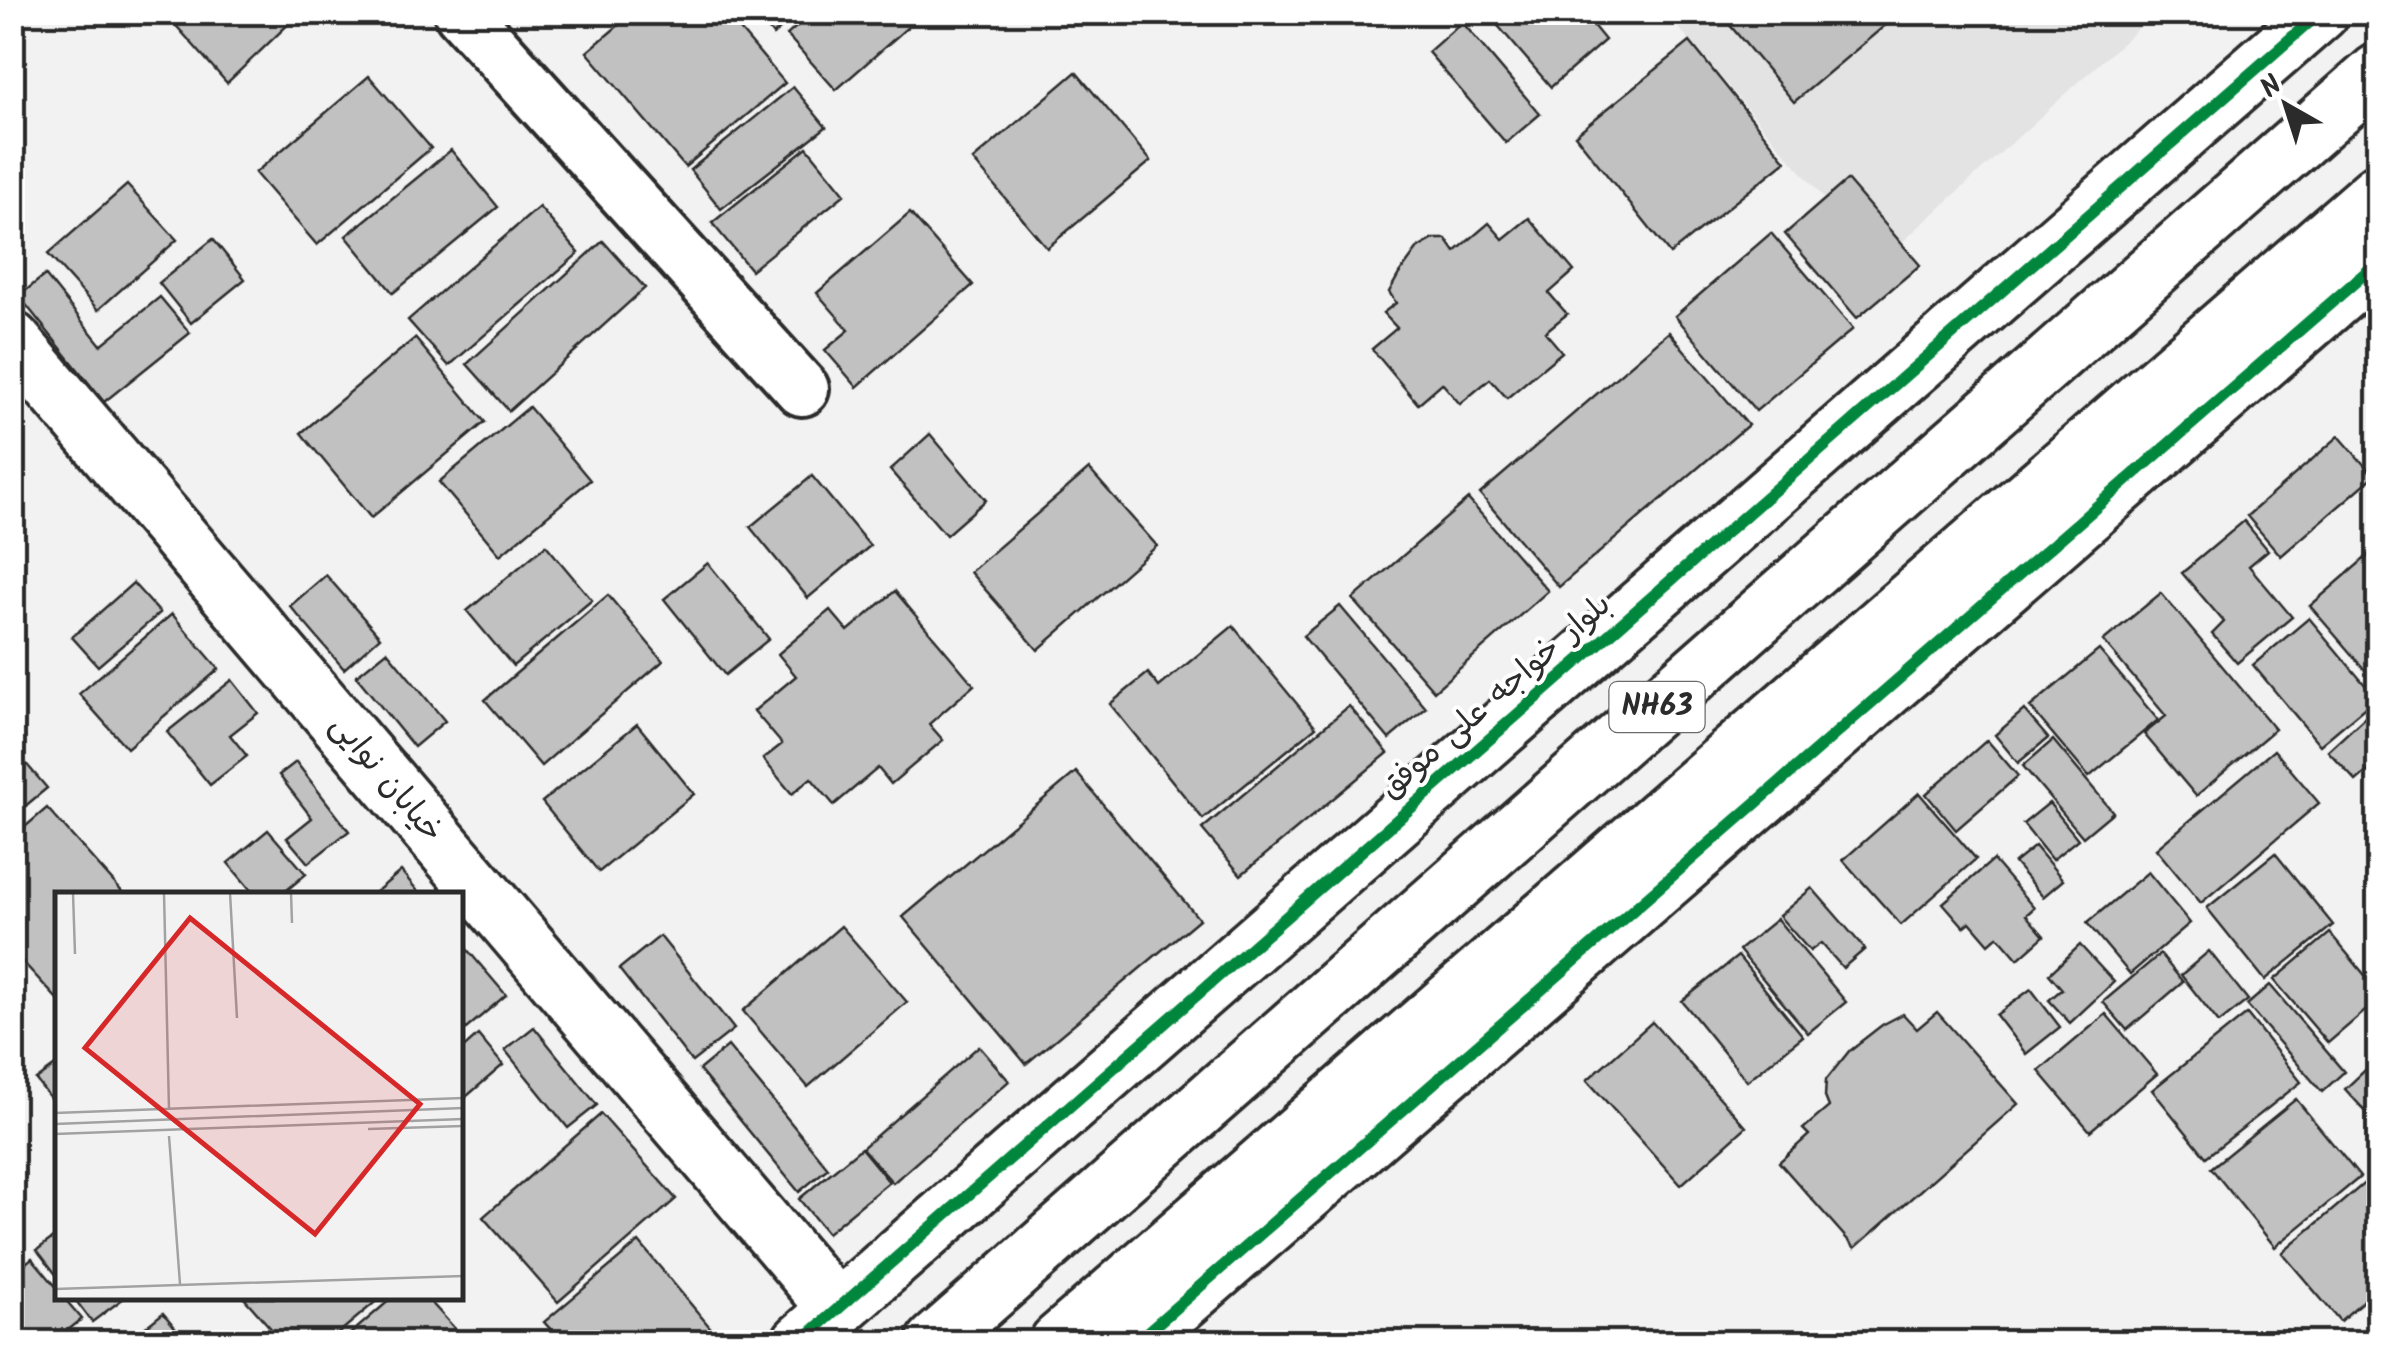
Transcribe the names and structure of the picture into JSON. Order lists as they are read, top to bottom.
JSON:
{
  "streets": {
    "main road": ["بلوار خواجه علی موفق", "NH63", "خیابان نوایی"]
  },
  "crossings": [
    ["بلوار خواجه علی موفق", "خیابان نوایی"]
  ],
  "north": "top left"
}
